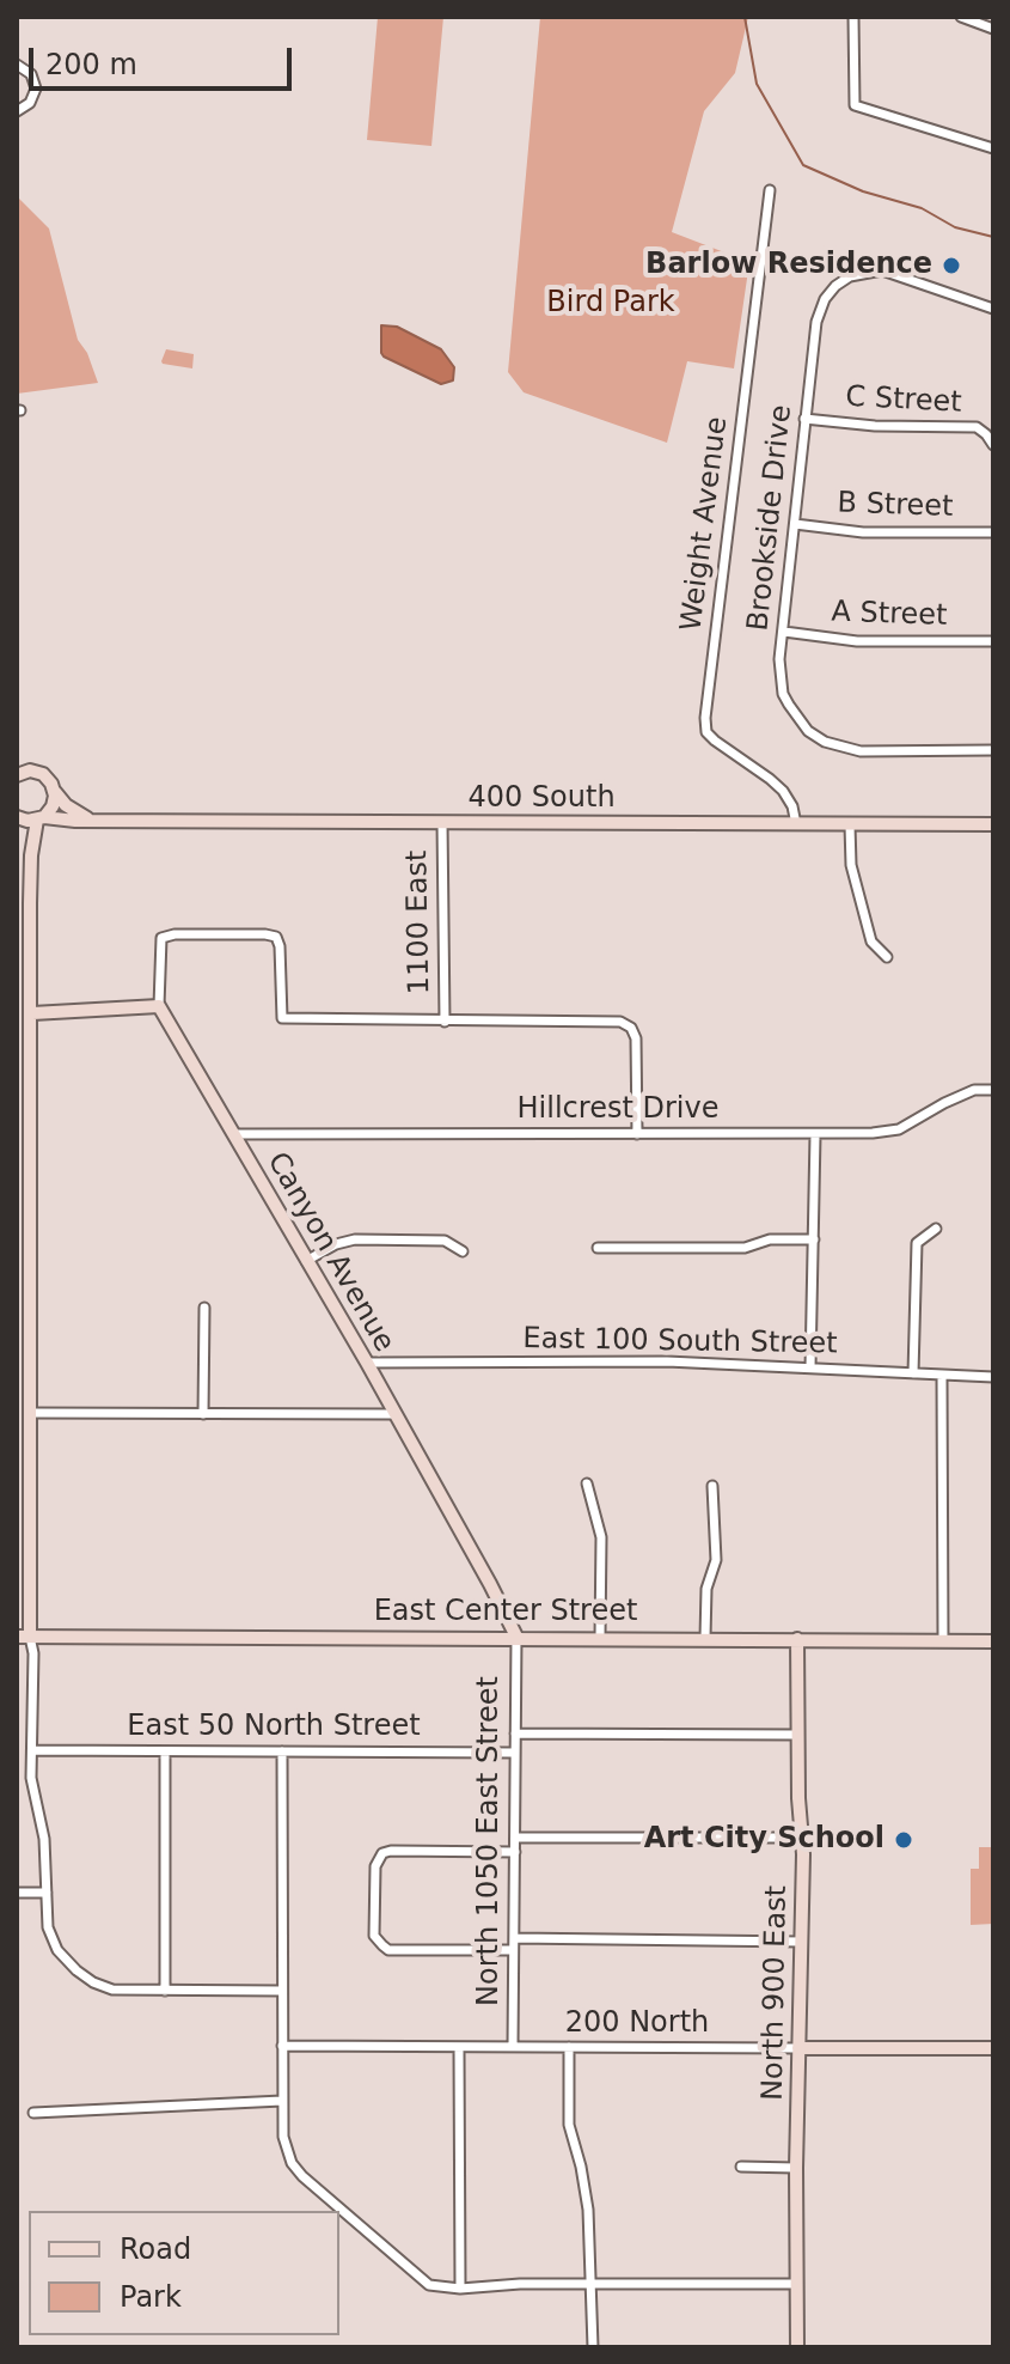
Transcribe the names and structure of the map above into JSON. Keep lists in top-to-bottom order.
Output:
{
  "streets": {
    "street": [
      "C Street",
      "B Street",
      "Brookside Drive",
      "Weight Avenue",
      "A Street",
      "400 South",
      "1100 East",
      "Hillcrest Drive",
      "Canyon Avenue",
      "East 100 South Street",
      "East Center Street",
      "East 50 North Street",
      "North 1050 East Street",
      "North 900 East",
      "200 North"
    ]
  },
  "crossings": [
    ["C Street", "Brookside Drive"],
    ["B Street", "Brookside Drive"],
    ["Brookside Drive", "A Street"],
    ["Weight Avenue", "400 South"],
    ["400 South", "1100 East"],
    ["Hillcrest Drive", "Canyon Avenue"],
    ["Canyon Avenue", "East 100 South Street"],
    ["Canyon Avenue", "East Center Street"],
    ["Canyon Avenue", "North 1050 East Street"],
    ["East Center Street", "North 1050 East Street"],
    ["East Center Street", "North 900 East"],
    ["East 50 North Street", "North 1050 East Street"],
    ["North 1050 East Street", "200 North"],
    ["North 900 East", "200 North"]
  ],
  "parks": ["Bird Park"],
  "places": ["Barlow Residence", "Art City School"],
  "legend": ["Road", "Park"],
  "scale_bar": "200 m"
}
